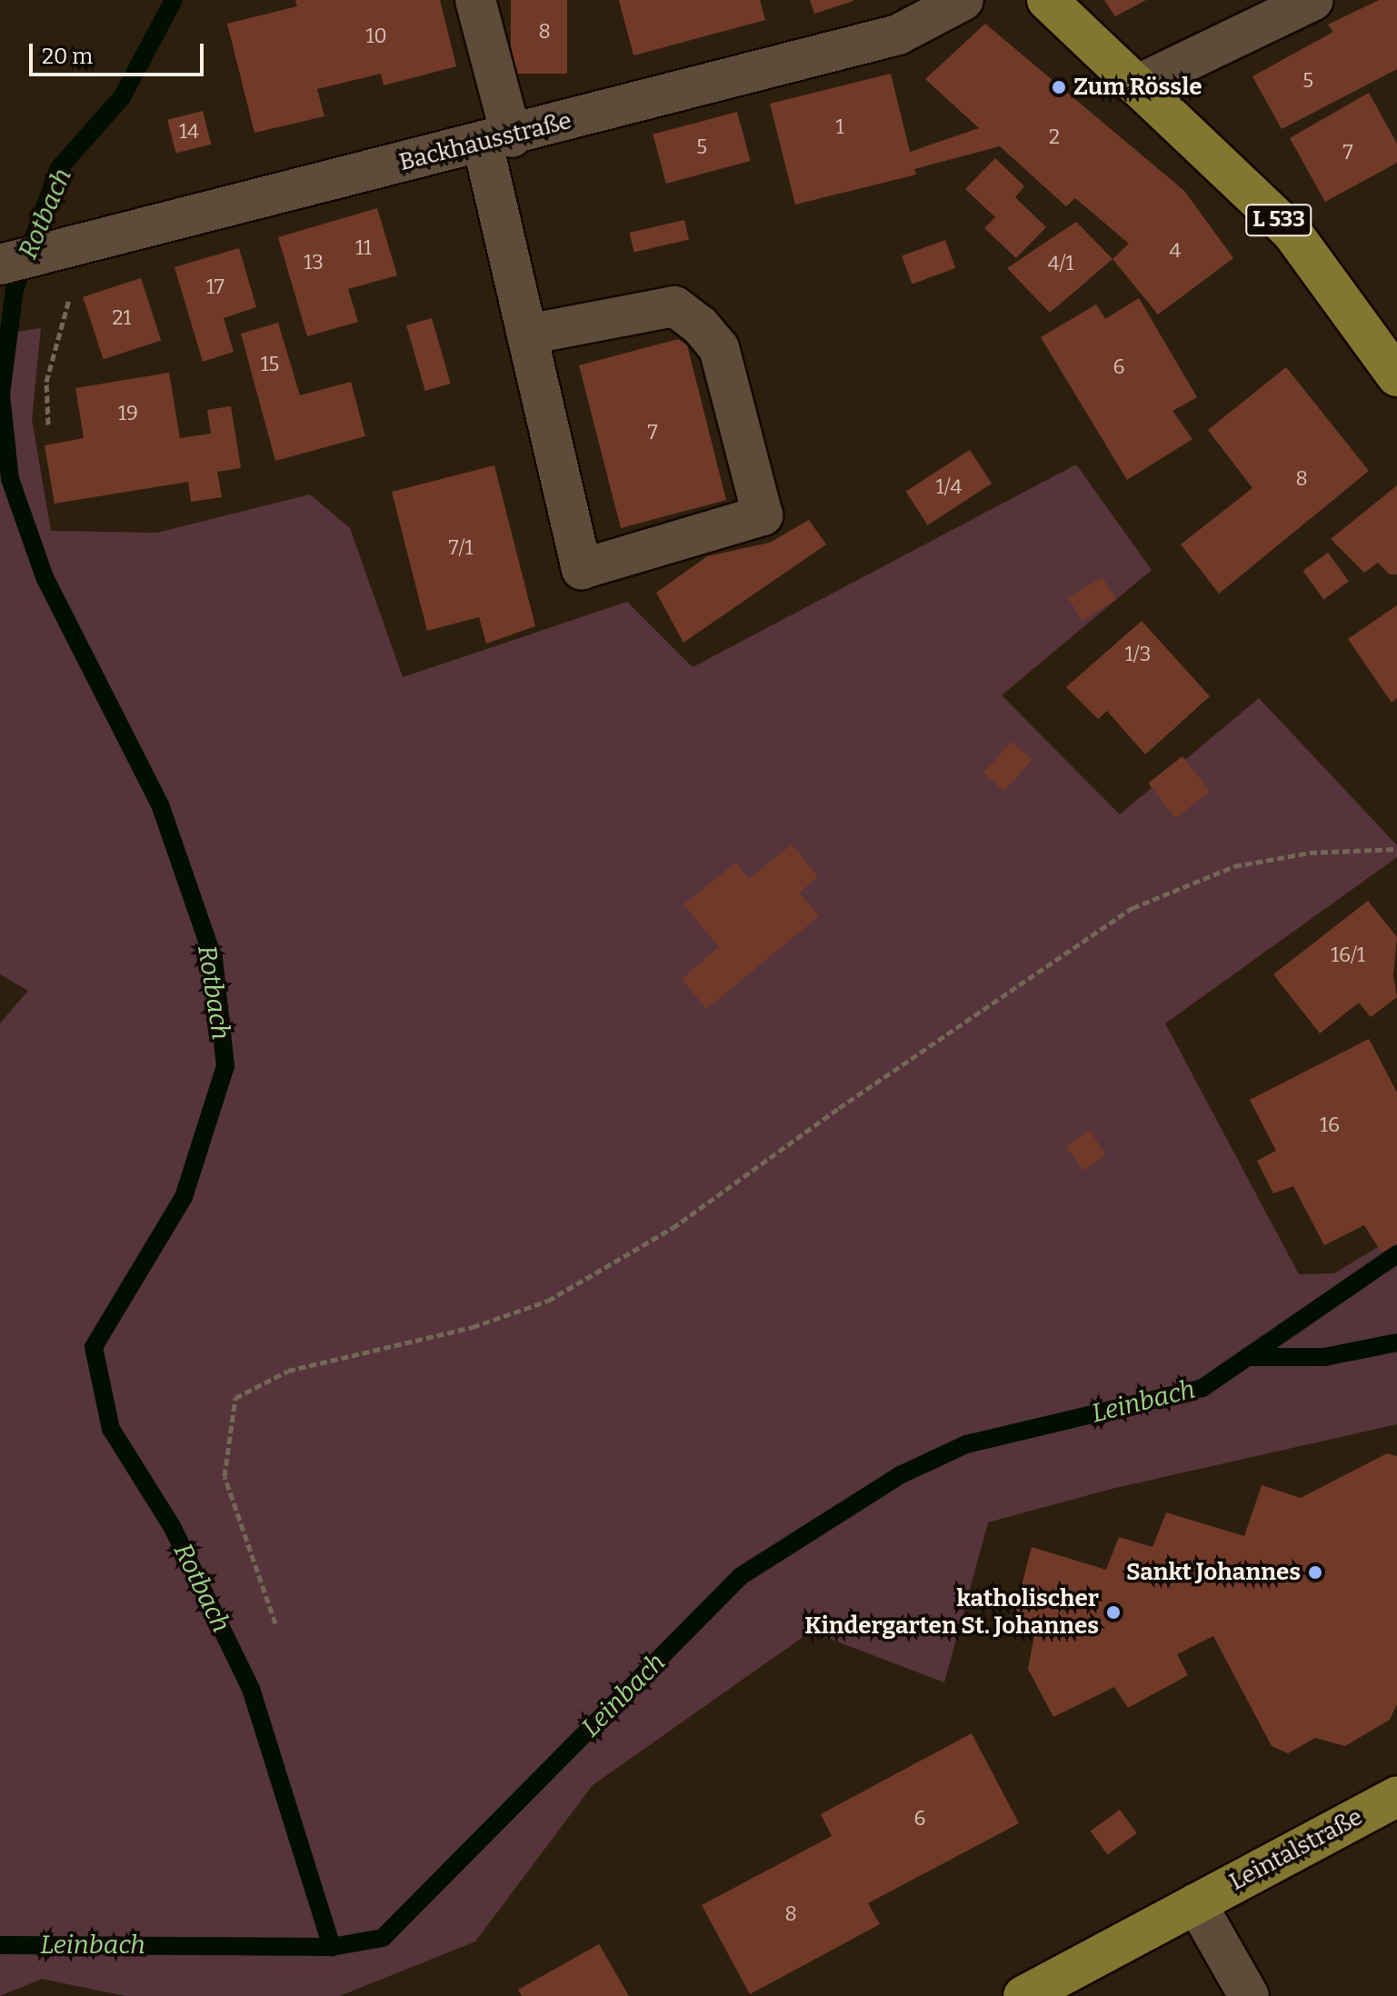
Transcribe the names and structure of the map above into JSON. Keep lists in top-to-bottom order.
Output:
{
  "streets": {
    "main road": ["L 533", "Leintalstraße"],
    "street": ["Backhausstraße"]
  },
  "water": ["Rotbach", "Leinbach"],
  "places": ["Zum Rössle", "Sankt Johannes", "katholischer Kindergarten St. Johannes"],
  "house_numbers": [
    "8",
    "10",
    "5",
    "1",
    "14",
    "2",
    "5",
    "7",
    "11",
    "4",
    "13",
    "4/1",
    "17",
    "21",
    "15",
    "6",
    "19",
    "7",
    "8",
    "1/4",
    "7/1",
    "1/3",
    "16/1",
    "16",
    "6",
    "8"
  ],
  "scale_bar": "20 m"
}
